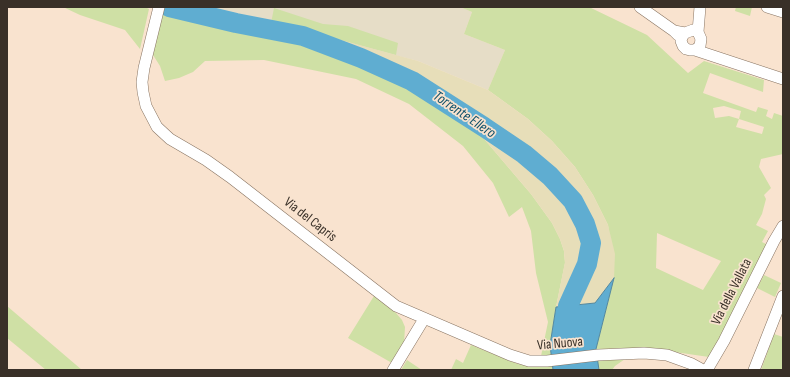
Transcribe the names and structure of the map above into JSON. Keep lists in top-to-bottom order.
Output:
{
  "streets": {
    "street": ["Via del Capris", "Via della Vallata", "Via Nuova"]
  },
  "crossings": [
    ["Via del Capris", "Via Nuova"]
  ],
  "water": ["Torrente Ellero"]
}
